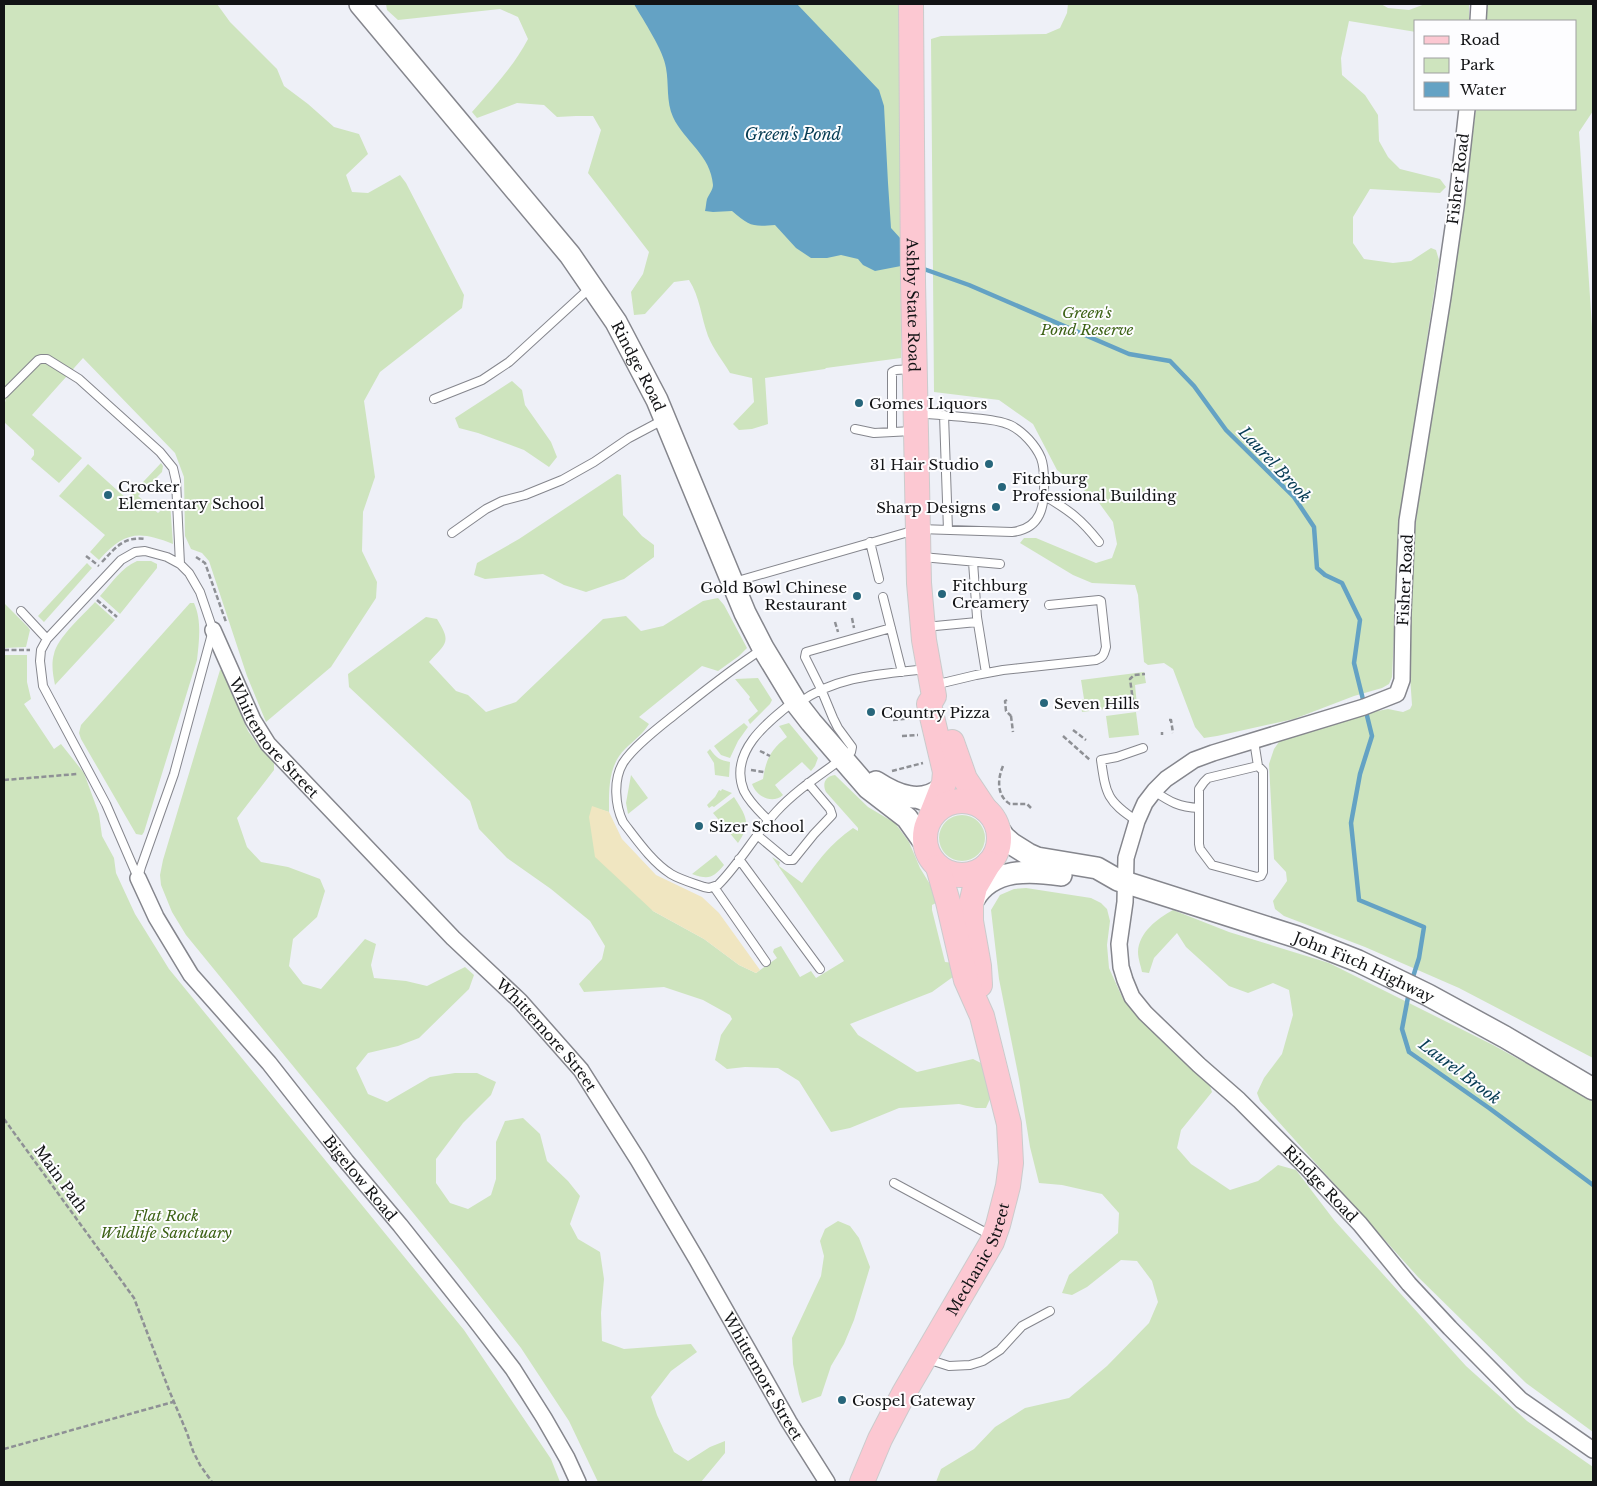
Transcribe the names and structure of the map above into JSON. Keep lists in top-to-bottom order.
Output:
{
  "streets": {
    "main road": ["Ashby State Road", "Mechanic Street"],
    "street": [
      "Fisher Road",
      "Rindge Road",
      "Whittemore Street",
      "John Fitch Highway",
      "Bigelow Road"
    ],
    "path": ["Main Path"]
  },
  "crossings": [
    ["Fisher Road", "Rindge Road"],
    ["Fisher Road", "John Fitch Highway"],
    ["Ashby State Road", "Rindge Road"],
    ["Ashby State Road", "John Fitch Highway"],
    ["Ashby State Road", "Mechanic Street"],
    ["Rindge Road", "John Fitch Highway"],
    ["Rindge Road", "Mechanic Street"],
    ["John Fitch Highway", "Mechanic Street"]
  ],
  "water": ["Green's Pond", "Laurel Brook"],
  "parks": ["Green's Pond Reserve", "Flat Rock Wildlife Sanctuary"],
  "places": [
    "Gomes Liquors",
    "31 Hair Studio",
    "Fitchburg Professional Building",
    "Crocker Elementary School",
    "Sharp Designs",
    "Fitchburg Creamery",
    "Gold Bowl Chinese Restaurant",
    "Seven Hills",
    "Country Pizza",
    "Sizer School",
    "Gospel Gateway"
  ],
  "legend": ["Road", "Park", "Water"]
}
